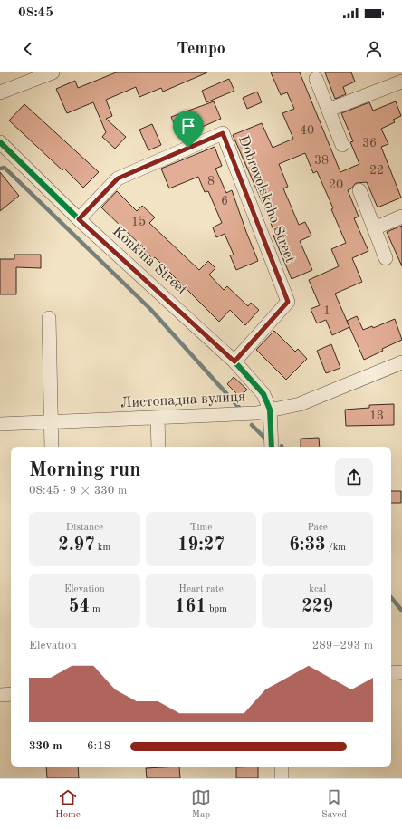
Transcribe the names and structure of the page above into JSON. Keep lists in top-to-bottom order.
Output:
{
  "streets": {
    "street": ["Dobrovolskoho Street", "Konkina Street", "Листопадна вулиця"]
  },
  "crossings": [
    ["Dobrovolskoho Street", "Konkina Street"],
    ["Konkina Street", "Листопадна вулиця"]
  ],
  "house_numbers": [
    "40",
    "36",
    "38",
    "22",
    "8",
    "20",
    "6",
    "15",
    "1",
    "13"
  ],
  "page": {
    "status": "08:45",
    "header": "Tempo",
    "heading": ["Morning run", "08:45 · 9 × 330 m"],
    "stats": [
      ["Distance", "2.97 km"],
      ["Time", "19:27"],
      ["Pace", "6:33 /km"],
      ["Elevation", "54 m"],
      ["Heart rate", "161 bpm"],
      ["kcal", "229"]
    ],
    "chart": ["Elevation", "289–293 m"],
    "list": [
      {
        "name": "330 m",
        "note": "6:18"
      }
    ],
    "tabs": ["Home", "Map", "Saved"]
  }
}
